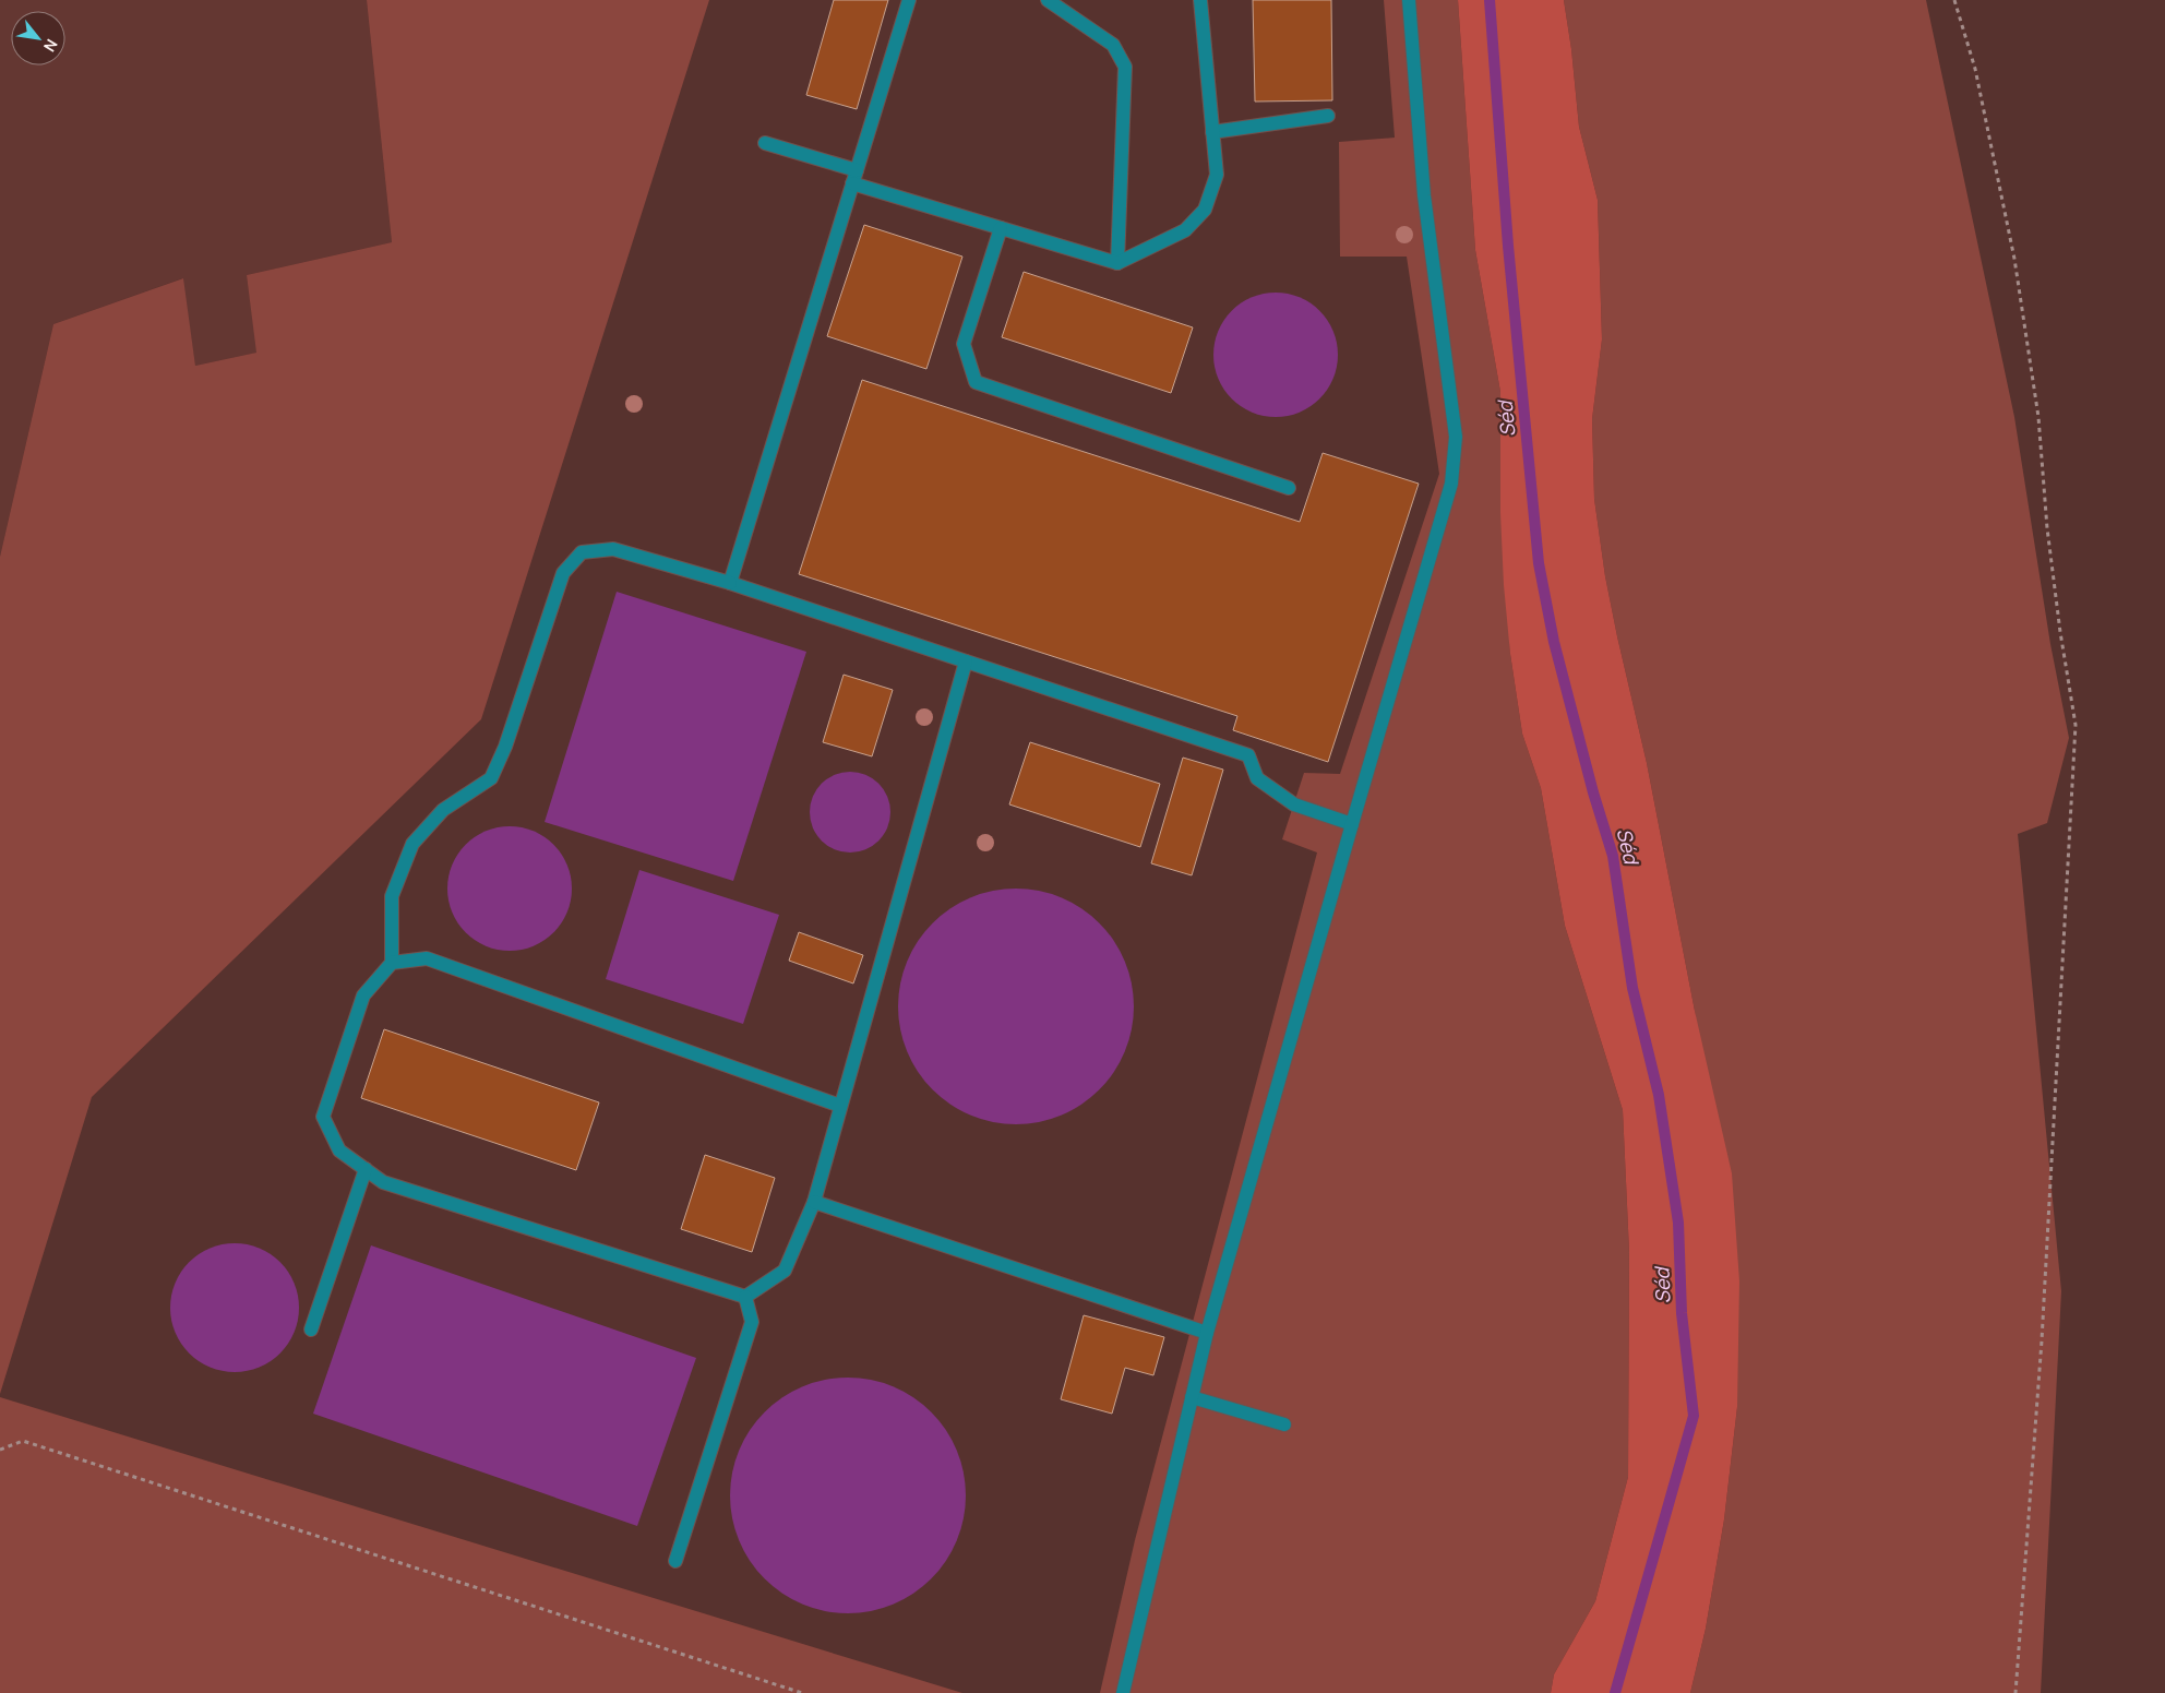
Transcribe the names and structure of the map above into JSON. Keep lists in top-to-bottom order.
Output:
{
  "water": ["Séd"],
  "north": "bottom right"
}
